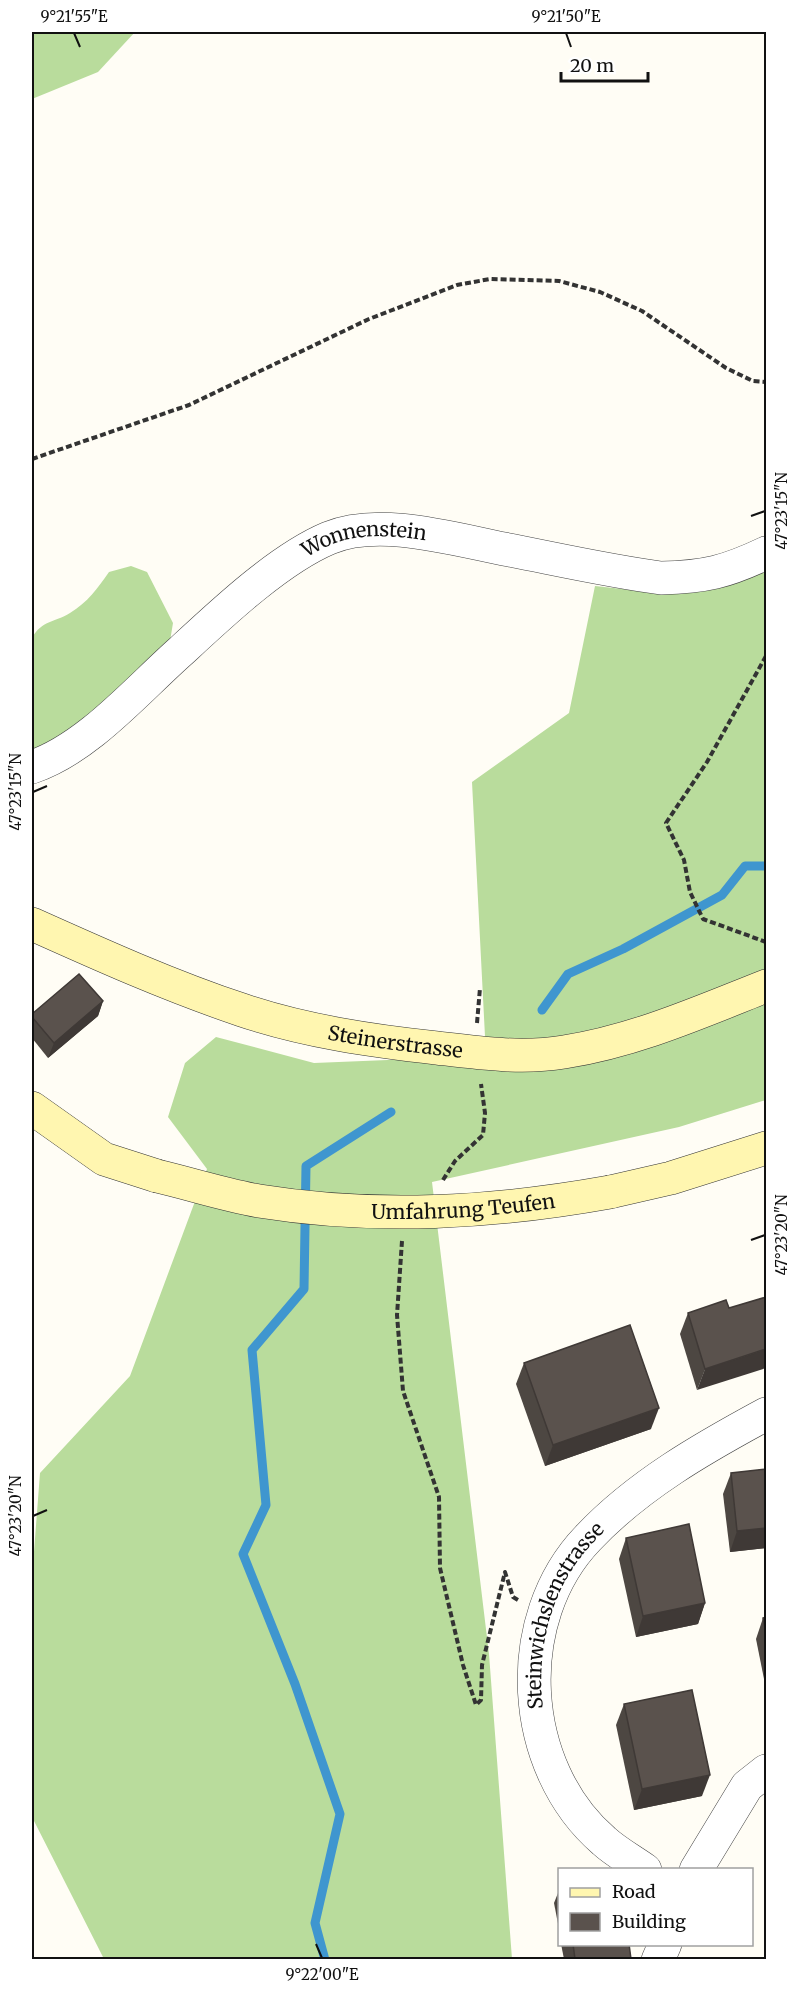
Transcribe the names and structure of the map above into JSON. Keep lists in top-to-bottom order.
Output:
{
  "streets": {
    "main road": ["Steinerstrasse", "Umfahrung Teufen"],
    "street": ["Wonnenstein", "Steinwichslenstrasse"]
  },
  "legend": ["Road", "Building"],
  "scale_bar": "20 m",
  "coordinates": [
    "9°21'55\"E",
    "9°21'50\"E",
    "47°23'15\"N",
    "47°23'20\"N",
    "9°22'00\"E"
  ]
}
